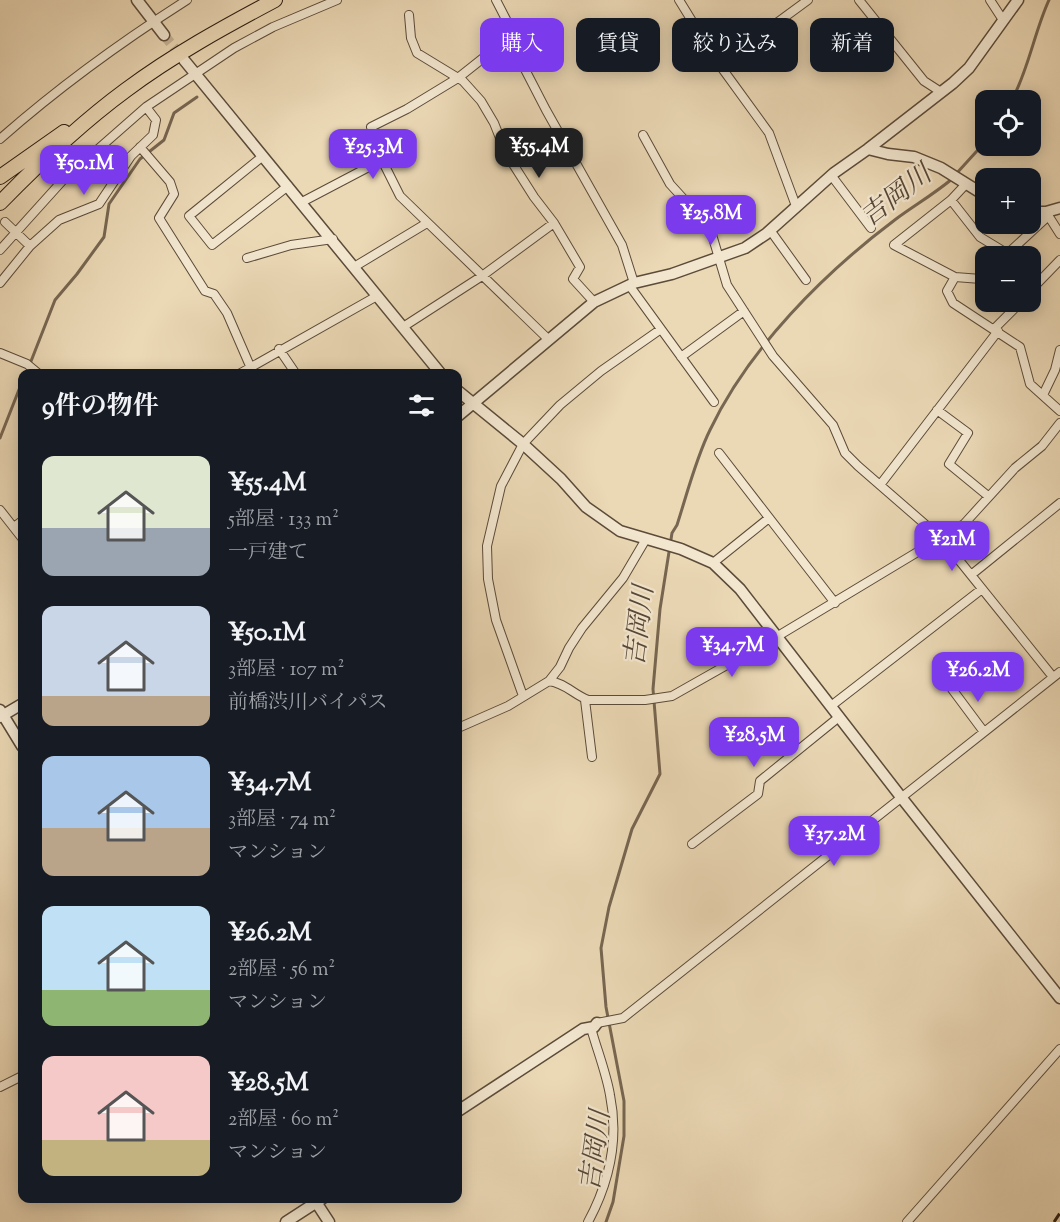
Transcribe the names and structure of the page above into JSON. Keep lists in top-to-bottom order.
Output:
{
  "water": ["吉岡川"],
  "page": {
    "chip": [
      "購入",
      "賃貸",
      "絞り込み",
      "新着"
    ],
    "map_buttons": ["+", "−"],
    "price": [
      "¥55.4M",
      "¥25.3M",
      "¥50.1M",
      "¥25.8M",
      "¥21M",
      "¥34.7M",
      "¥26.2M",
      "¥28.5M",
      "¥37.2M"
    ],
    "heading": "9件の物件",
    "list": [
      {
        "name": "¥55.4M",
        "note": "5部屋 · 133 m² · 一戸建て"
      },
      {
        "name": "¥50.1M",
        "note": "3部屋 · 107 m² · 前橋渋川バイパス"
      },
      {
        "name": "¥34.7M",
        "note": "3部屋 · 74 m² · マンション"
      },
      {
        "name": "¥26.2M",
        "note": "2部屋 · 56 m² · マンション"
      },
      {
        "name": "¥28.5M",
        "note": "2部屋 · 60 m² · マンション"
      }
    ]
  }
}
